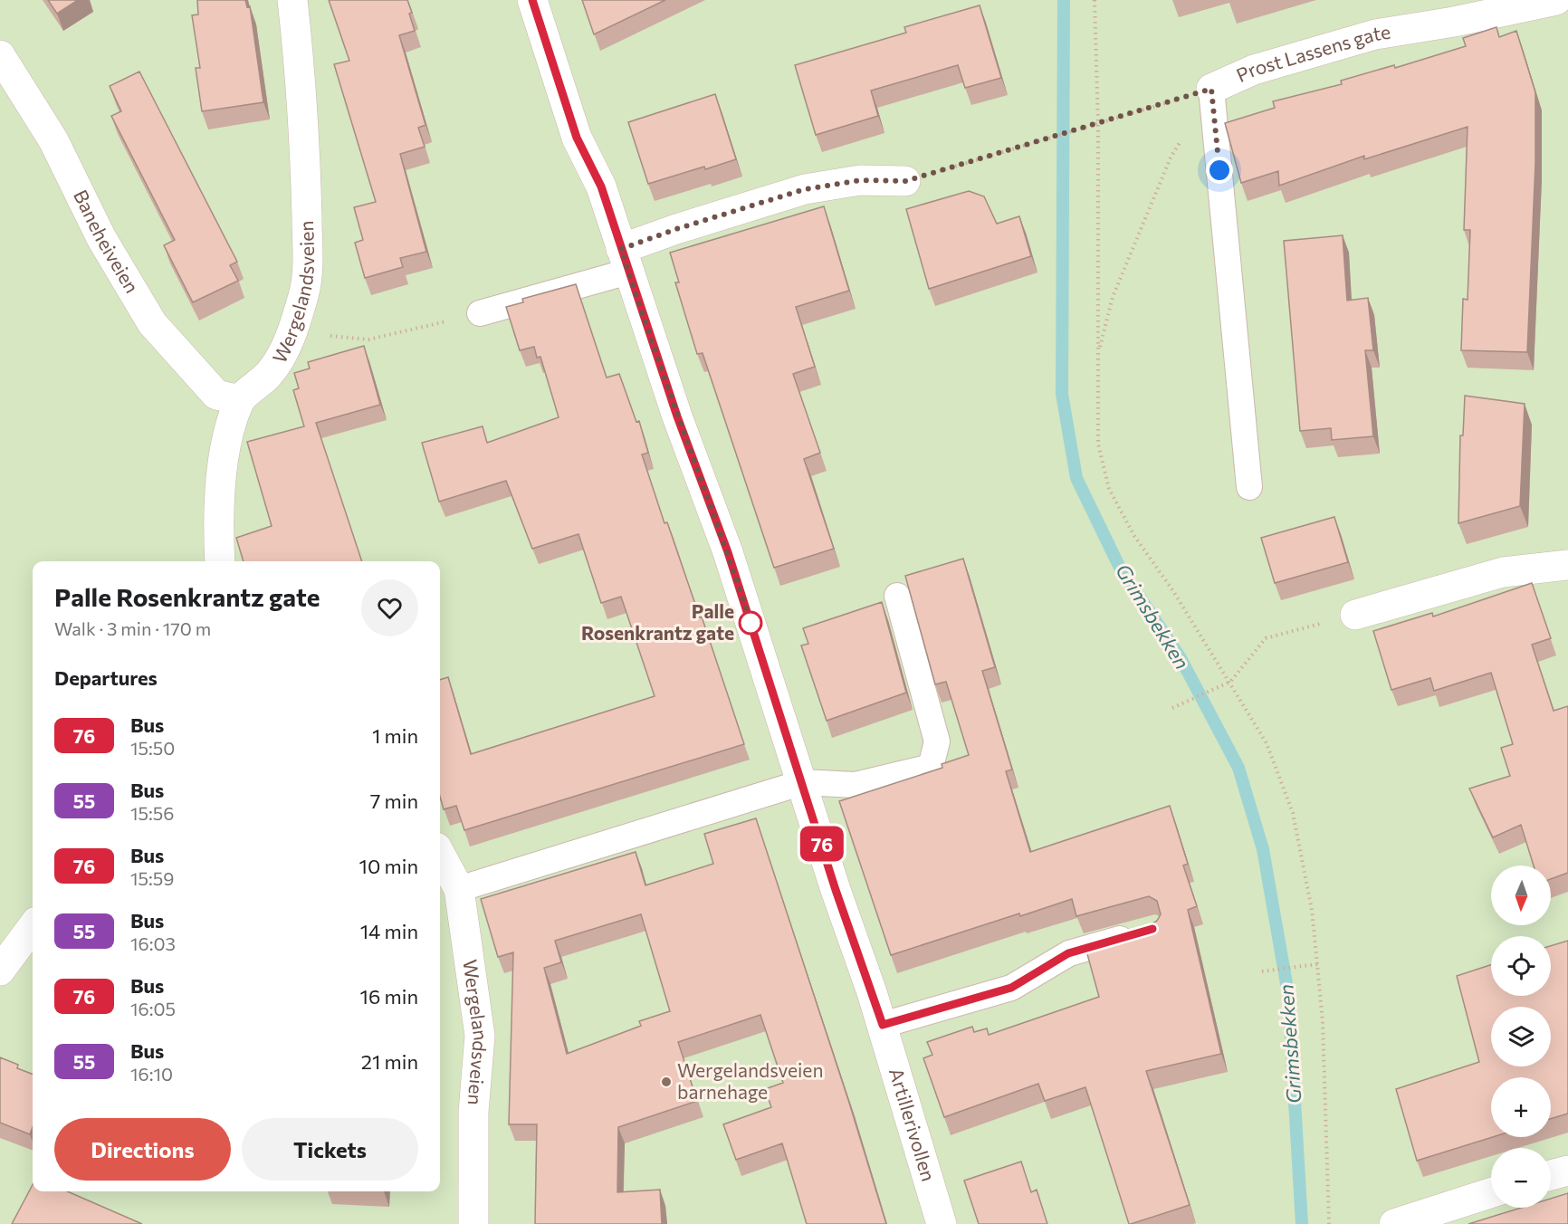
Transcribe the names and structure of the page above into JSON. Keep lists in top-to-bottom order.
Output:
{
  "streets": {
    "street": [
      "Prost Lassens gate",
      "Baneheiveien",
      "Wergelandsveien",
      "Artillerivollen"
    ]
  },
  "crossings": [
    ["Baneheiveien", "Wergelandsveien"]
  ],
  "water": ["Grimsbekken"],
  "places": ["Palle Rosenkrantz gate", "Wergelandsveien barnehage"],
  "lines": ["bus line 76"],
  "north": "bottom",
  "page": {
    "on_map": "76",
    "heading": [
      ["Palle Rosenkrantz gate", "Walk · 3 min · 170 m"],
      "Departures"
    ],
    "list": [
      {
        "mark": "76",
        "name": "Bus",
        "note": "15:50",
        "value": "1 min"
      },
      {
        "mark": "55",
        "name": "Bus",
        "note": "15:56",
        "value": "7 min"
      },
      {
        "mark": "76",
        "name": "Bus",
        "note": "15:59",
        "value": "10 min"
      },
      {
        "mark": "55",
        "name": "Bus",
        "note": "16:03",
        "value": "14 min"
      },
      {
        "mark": "76",
        "name": "Bus",
        "note": "16:05",
        "value": "16 min"
      },
      {
        "mark": "55",
        "name": "Bus",
        "note": "16:10",
        "value": "21 min"
      }
    ],
    "map_buttons": ["+", "−"],
    "buttons": ["Directions", "Tickets"]
  }
}
